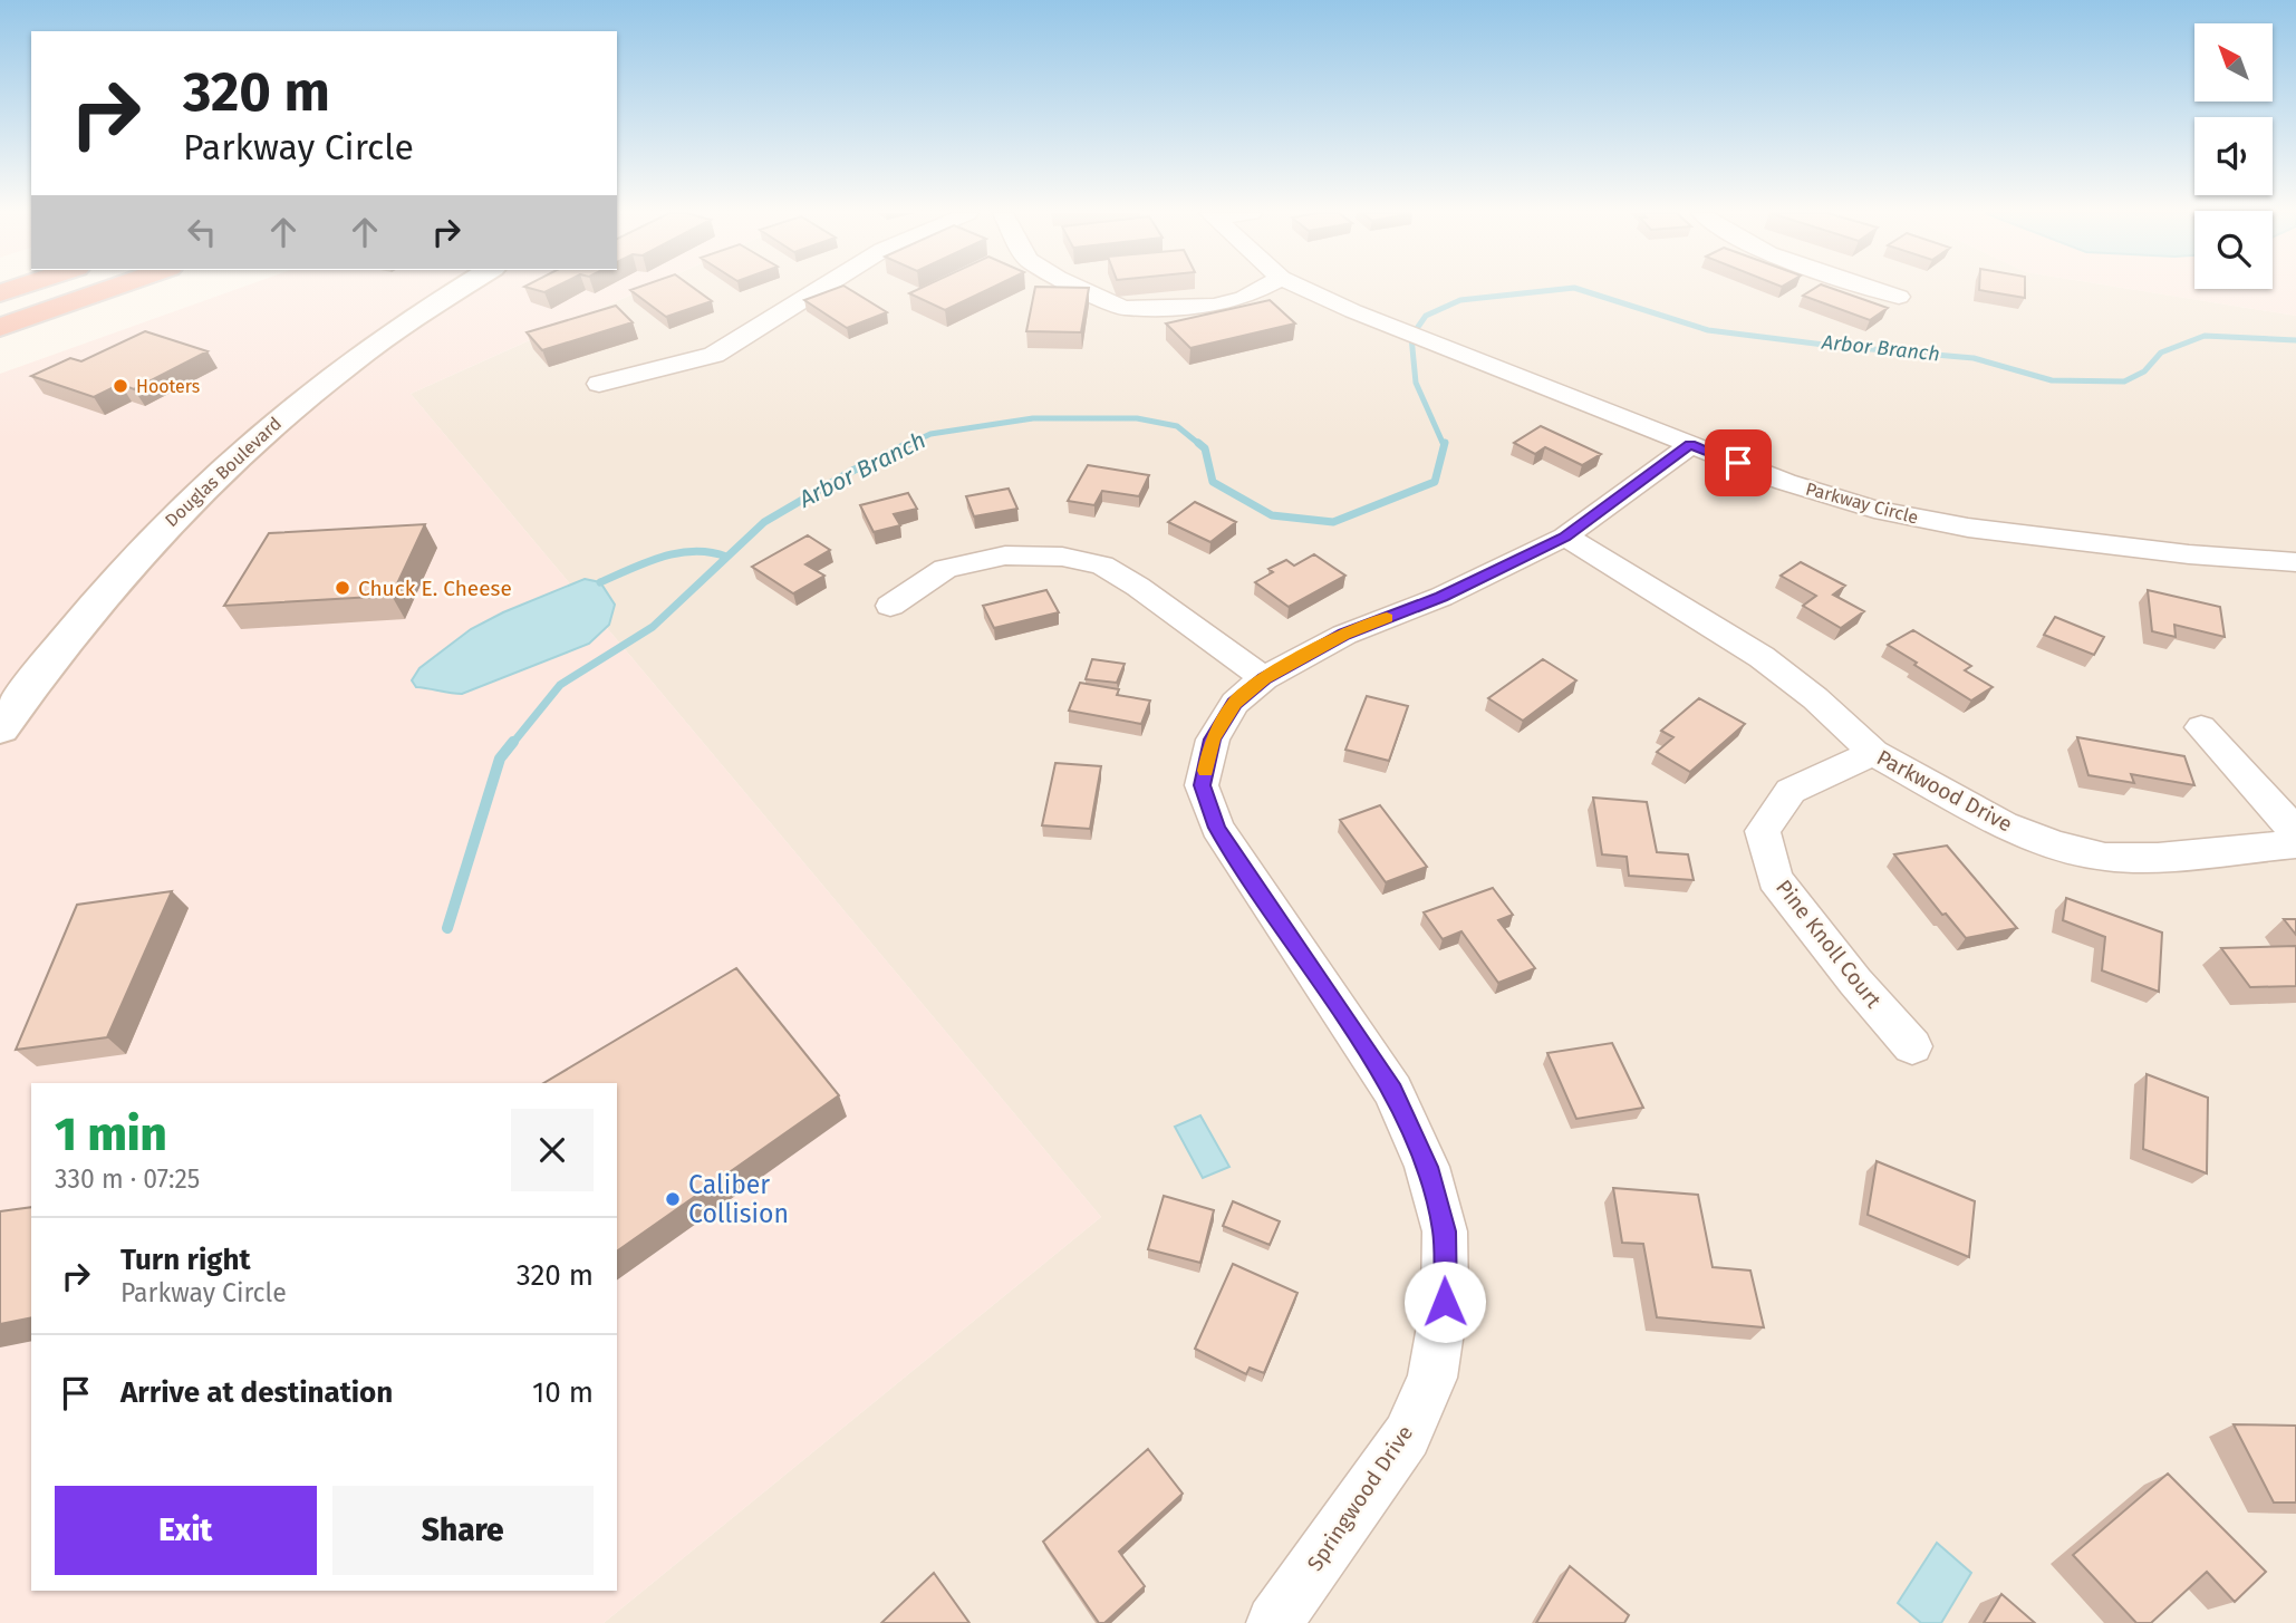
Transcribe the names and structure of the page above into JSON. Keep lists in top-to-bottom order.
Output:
{
  "streets": {
    "main road": ["Douglas Boulevard"],
    "street": [
      "Parkway Circle",
      "Parkwood Drive",
      "Pine Knoll Court",
      "Springwood Drive"
    ]
  },
  "crossings": [
    ["Parkway Circle", "Springwood Drive"],
    ["Parkwood Drive", "Pine Knoll Court"],
    ["Parkwood Drive", "Springwood Drive"]
  ],
  "water": ["Arbor Branch"],
  "places": ["Hooters", "Chuck E. Cheese", "Caliber Collision"],
  "north": "top left",
  "page": {
    "turn": ["320 m", "Parkway Circle"],
    "heading": ["1 min", "330 m · 07:25"],
    "list": [
      {
        "name": "Turn right",
        "note": "Parkway Circle",
        "value": "320 m"
      },
      {
        "name": "Arrive at destination",
        "value": "10 m"
      }
    ],
    "buttons": ["Exit", "Share"]
  }
}
